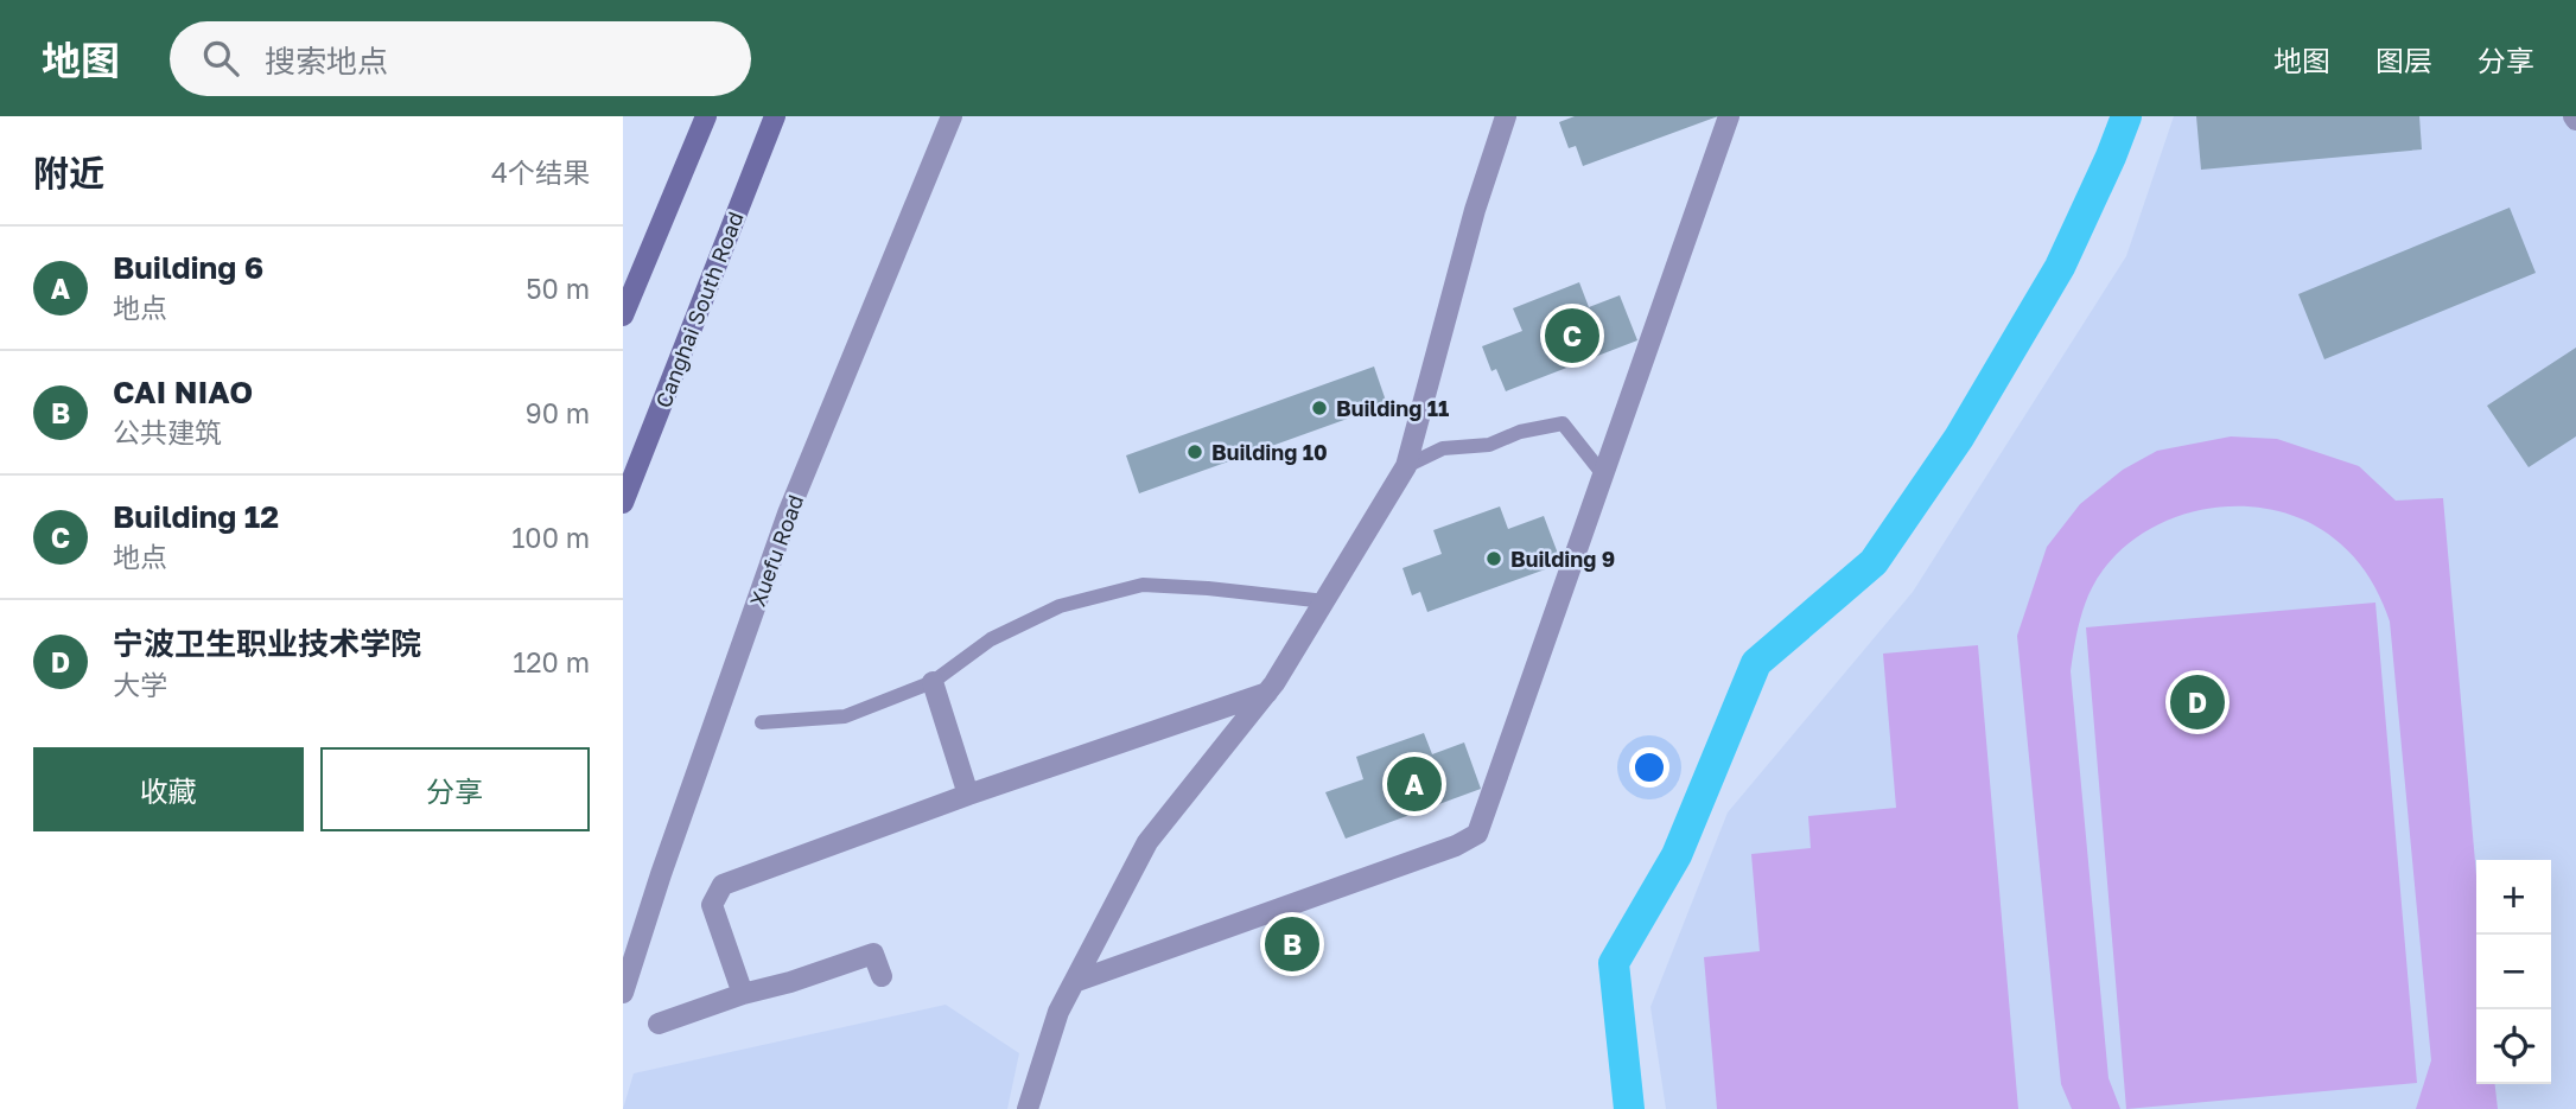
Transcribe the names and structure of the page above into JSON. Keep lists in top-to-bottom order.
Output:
{
  "streets": {
    "main road": ["Canghai South Road"],
    "street": ["Xuefu Road"]
  },
  "places": ["Building 11", "Building 10", "Building 9"],
  "page": {
    "header": "地图",
    "search": "搜索地点",
    "nav": ["地图", "图层", "分享"],
    "heading": ["附近", "4个结果"],
    "list": [
      {
        "mark": "A",
        "name": "Building 6",
        "note": "地点",
        "value": "50 m"
      },
      {
        "mark": "B",
        "name": "CAI NIAO",
        "note": "公共建筑",
        "value": "90 m"
      },
      {
        "mark": "C",
        "name": "Building 12",
        "note": "地点",
        "value": "100 m"
      },
      {
        "mark": "D",
        "name": "宁波卫生职业技术学院",
        "note": "大学",
        "value": "120 m"
      }
    ],
    "pins": [
      "C",
      "D",
      "A",
      "B"
    ],
    "buttons": ["收藏", "分享"],
    "map_buttons": ["+", "−"]
  }
}
